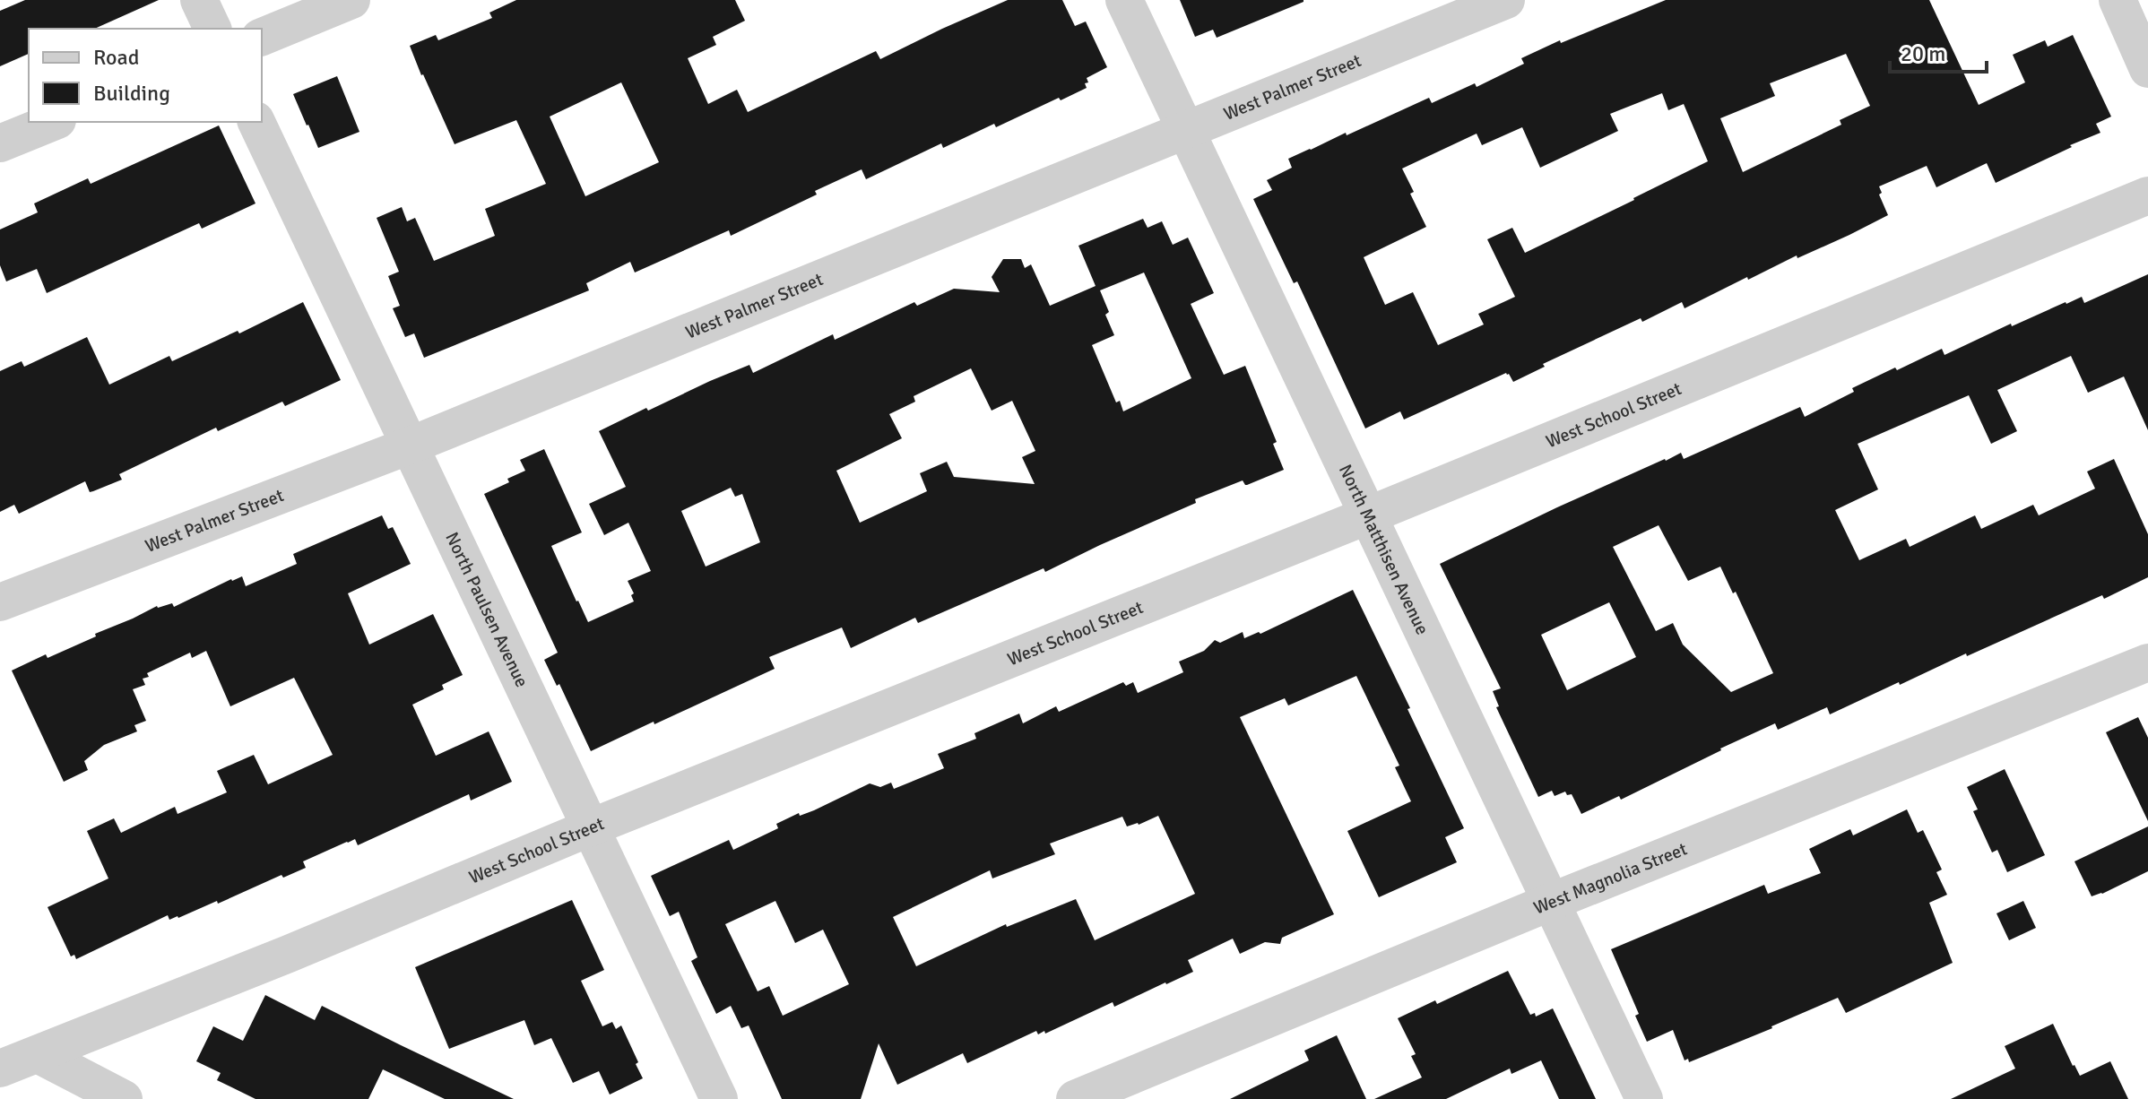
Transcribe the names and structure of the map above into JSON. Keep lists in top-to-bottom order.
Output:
{
  "streets": {
    "street": [
      "West Palmer Street",
      "West School Street",
      "North Matthisen Avenue",
      "North Paulsen Avenue",
      "West Magnolia Street"
    ]
  },
  "crossings": [
    ["West Palmer Street", "North Matthisen Avenue"],
    ["West Palmer Street", "North Paulsen Avenue"],
    ["West School Street", "North Matthisen Avenue"],
    ["West School Street", "North Paulsen Avenue"],
    ["North Matthisen Avenue", "West Magnolia Street"]
  ],
  "legend": ["Road", "Building"],
  "scale_bar": "20 m"
}
